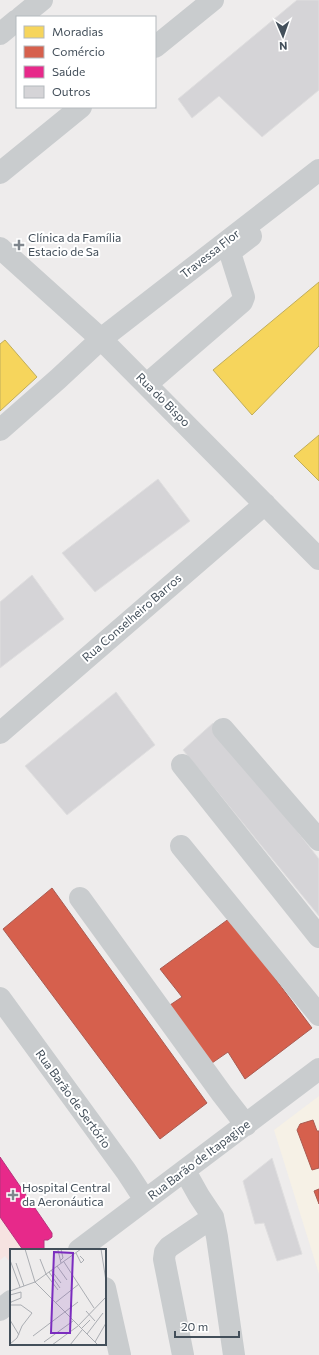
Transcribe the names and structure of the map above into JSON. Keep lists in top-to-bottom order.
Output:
{
  "streets": {
    "street": [
      "Travessa Flor",
      "Rua do Bispo",
      "Rua Conselheiro Barros",
      "Rua Barão de Sertório",
      "Rua Barão de Itapagipe"
    ]
  },
  "crossings": [
    ["Travessa Flor", "Rua do Bispo"],
    ["Rua do Bispo", "Rua Conselheiro Barros"],
    ["Rua Barão de Sertório", "Rua Barão de Itapagipe"]
  ],
  "places": {
    "health": ["Clínica da Família Estacio de Sa", "Hospital Central da Aeronáutica"]
  },
  "legend": [
    "Moradias",
    "Comércio",
    "Saúde",
    "Outros"
  ],
  "scale_bar": "20 m",
  "north": "bottom"
}
